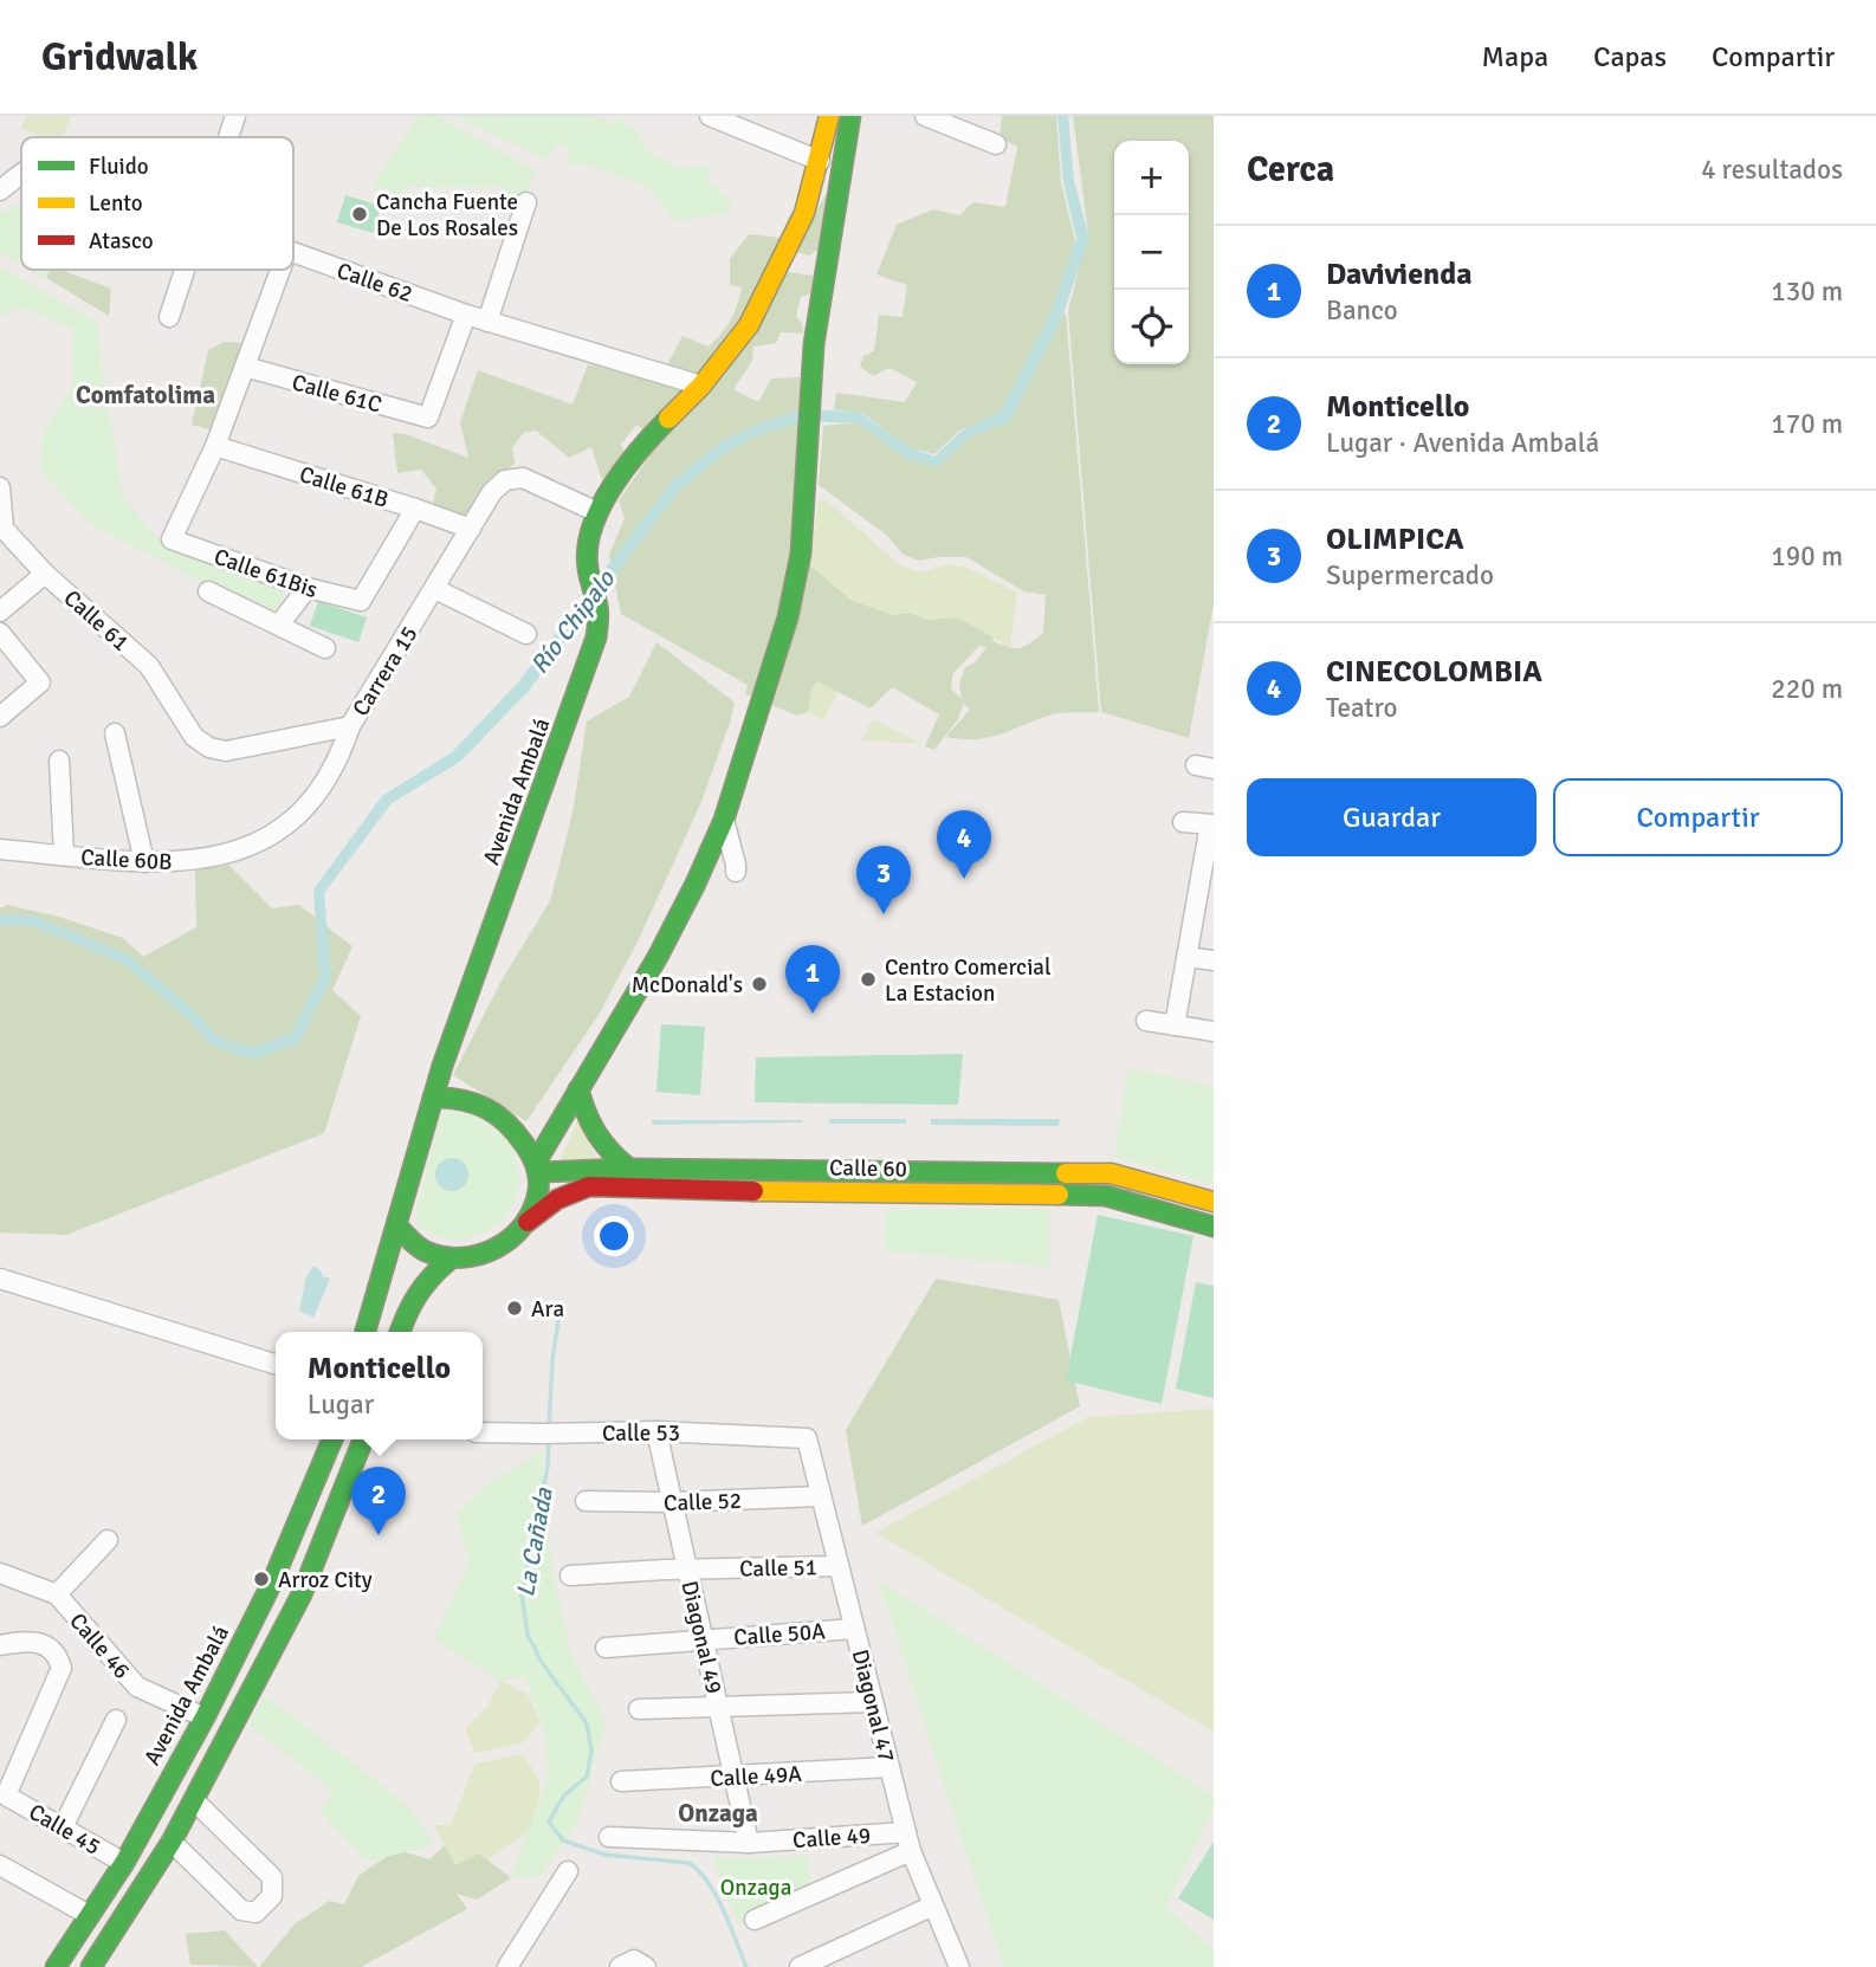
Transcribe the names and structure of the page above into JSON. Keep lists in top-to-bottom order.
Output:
{
  "streets": {
    "main road": ["Avenida Ambalá", "Calle 60"],
    "street": [
      "Calle 62",
      "Calle 61C",
      "Calle 61B",
      "Calle 61Bis",
      "Calle 61",
      "Carrera 15",
      "Calle 60B",
      "Calle 53",
      "Calle 52",
      "Calle 51",
      "Calle 50A",
      "Diagonal 49",
      "Calle 46",
      "Diagonal 47",
      "Calle 49A",
      "Calle 45",
      "Calle 49"
    ]
  },
  "crossings": [
    ["Calle 62", "Calle 61C"],
    ["Calle 62", "Avenida Ambalá"],
    ["Calle 61B", "Calle 61Bis"],
    ["Calle 61B", "Carrera 15"],
    ["Calle 61", "Carrera 15"],
    ["Carrera 15", "Avenida Ambalá"],
    ["Carrera 15", "Calle 60B"],
    ["Avenida Ambalá", "Calle 60"],
    ["Avenida Ambalá", "Calle 46"],
    ["Avenida Ambalá", "Calle 45"],
    ["Calle 53", "Diagonal 49"],
    ["Calle 53", "Diagonal 47"],
    ["Calle 52", "Diagonal 49"],
    ["Calle 52", "Diagonal 47"],
    ["Calle 51", "Diagonal 49"],
    ["Calle 51", "Diagonal 47"],
    ["Calle 50A", "Diagonal 49"],
    ["Calle 50A", "Diagonal 47"],
    ["Diagonal 49", "Calle 49A"],
    ["Diagonal 49", "Calle 49"],
    ["Diagonal 47", "Calle 49A"],
    ["Diagonal 47", "Calle 49"]
  ],
  "districts": ["Comfatolima", "Onzaga"],
  "water": ["Río Chipalo", "La Cañada"],
  "parks": ["Onzaga"],
  "places": [
    "Cancha Fuente De Los Rosales",
    "Centro Comercial La Estacion",
    "McDonald's",
    "Ara",
    "Arroz City"
  ],
  "legend": ["Fluido", "Lento", "Atasco"],
  "page": {
    "header": "Gridwalk",
    "nav": ["Mapa", "Capas", "Compartir"],
    "heading": ["Cerca", "4 resultados"],
    "map_buttons": ["+", "−"],
    "list": [
      {
        "mark": "1",
        "name": "Davivienda",
        "note": "Banco",
        "value": "130 m"
      },
      {
        "mark": "2",
        "name": "Monticello",
        "note": "Lugar · Avenida Ambalá",
        "value": "170 m"
      },
      {
        "mark": "3",
        "name": "OLIMPICA",
        "note": "Supermercado",
        "value": "190 m"
      },
      {
        "mark": "4",
        "name": "CINECOLOMBIA",
        "note": "Teatro",
        "value": "220 m"
      }
    ],
    "buttons": ["Guardar", "Compartir"],
    "pins": [
      "4",
      "3",
      "1",
      "2"
    ],
    "popup": ["Monticello", "Lugar"]
  }
}
